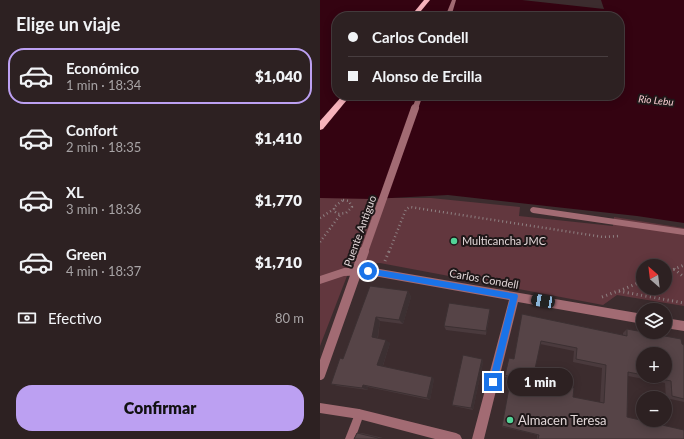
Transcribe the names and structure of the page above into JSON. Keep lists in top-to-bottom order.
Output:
{
  "streets": {
    "street": ["Puente Antiguo", "Carlos Condell"]
  },
  "water": ["Río Lebu"],
  "places": ["Multicancha JMC", "Almacen Teresa"],
  "north": "top left",
  "page": {
    "heading": "Elige un viaje",
    "banner": ["Carlos Condell", "Alonso de Ercilla"],
    "list": [
      {
        "name": "Económico",
        "note": "1 min · 18:34",
        "value": "$1,040"
      },
      {
        "name": "Confort",
        "note": "2 min · 18:35",
        "value": "$1,410"
      },
      {
        "name": "XL",
        "note": "3 min · 18:36",
        "value": "$1,770"
      },
      {
        "name": "Green",
        "note": "4 min · 18:37",
        "value": "$1,710"
      }
    ],
    "map_buttons": ["+", "−"],
    "pay": ["Efectivo", "80 m"],
    "bubble": "1 min",
    "buttons": "Confirmar"
  }
}
